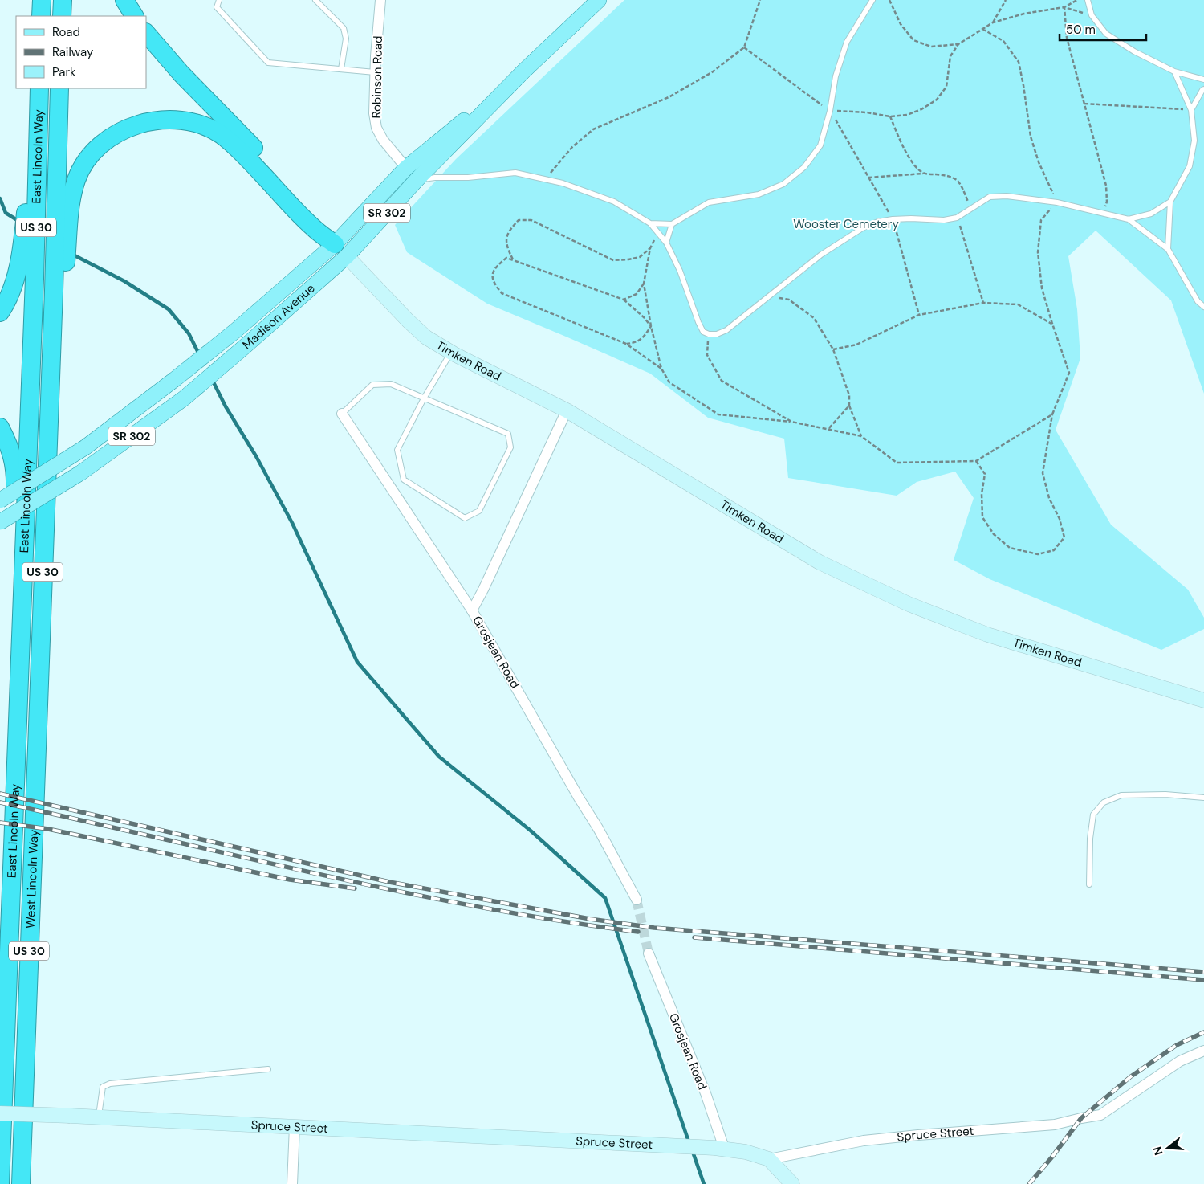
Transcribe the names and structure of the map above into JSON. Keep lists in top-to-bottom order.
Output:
{
  "streets": {
    "highway": ["East Lincoln Way", "US 30", "West Lincoln Way"],
    "main road": ["SR 302", "Madison Avenue"],
    "street": [
      "Robinson Road",
      "Timken Road",
      "Grosjean Road",
      "Spruce Street"
    ]
  },
  "crossings": [
    ["Robinson Road", "Madison Avenue"],
    ["East Lincoln Way", "US 30"],
    ["East Lincoln Way", "West Lincoln Way"],
    ["Madison Avenue", "Timken Road"],
    ["Grosjean Road", "Spruce Street"]
  ],
  "parks": ["Wooster Cemetery"],
  "legend": ["Road", "Railway", "Park"],
  "scale_bar": "50 m",
  "north": "left"
}
